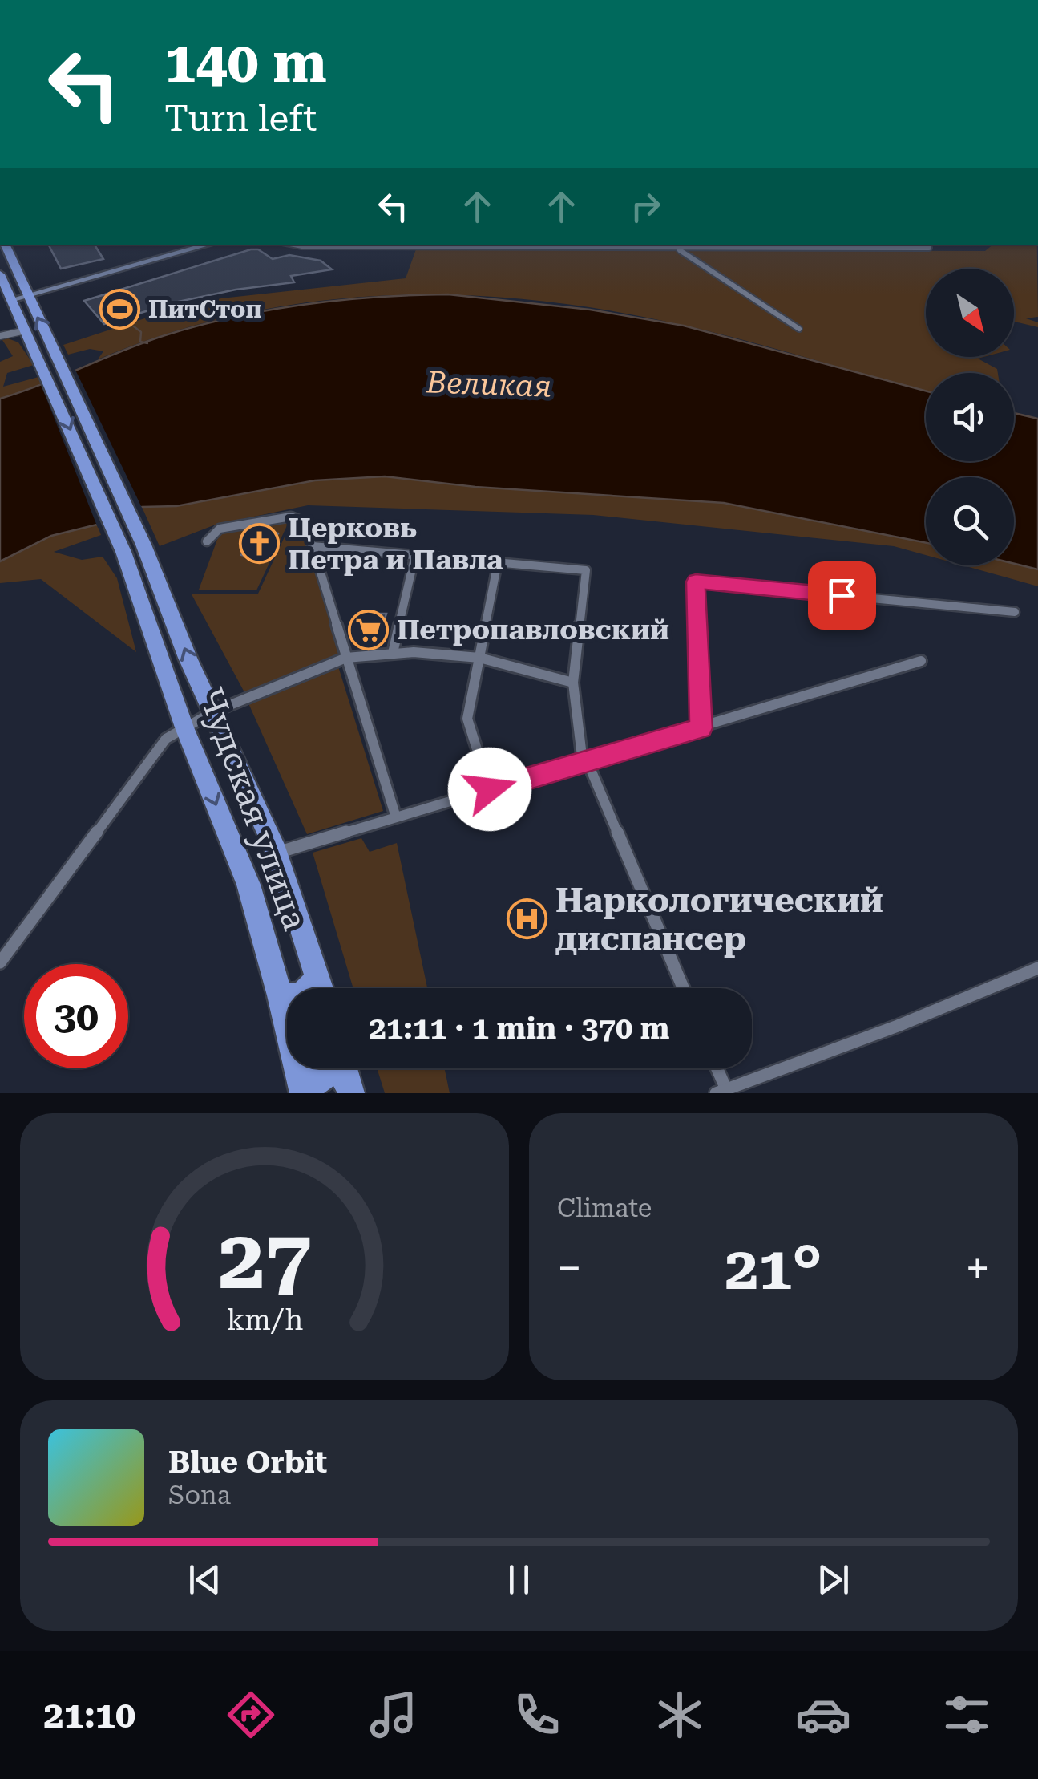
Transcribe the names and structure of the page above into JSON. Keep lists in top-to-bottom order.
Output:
{
  "streets": {
    "highway": ["Чудская улица"]
  },
  "water": ["Великая"],
  "places": {
    "sports": ["ПитСтоп"],
    "church": ["Церковь Петра и Павла"],
    "supermarket": ["Петропавловский"],
    "hospital": ["Наркологический диспансер"]
  },
  "north": "bottom right",
  "page": {
    "turn": ["140 m", "Turn left"],
    "limit": "30",
    "trip": "21:11 · 1 min · 370 m",
    "tile": "Climate",
    "heat": ["−", "21°", "+"],
    "song": ["Blue Orbit", "Sona"],
    "tabs": "21:10",
    "gauge": ["27", "km/h"]
  }
}
